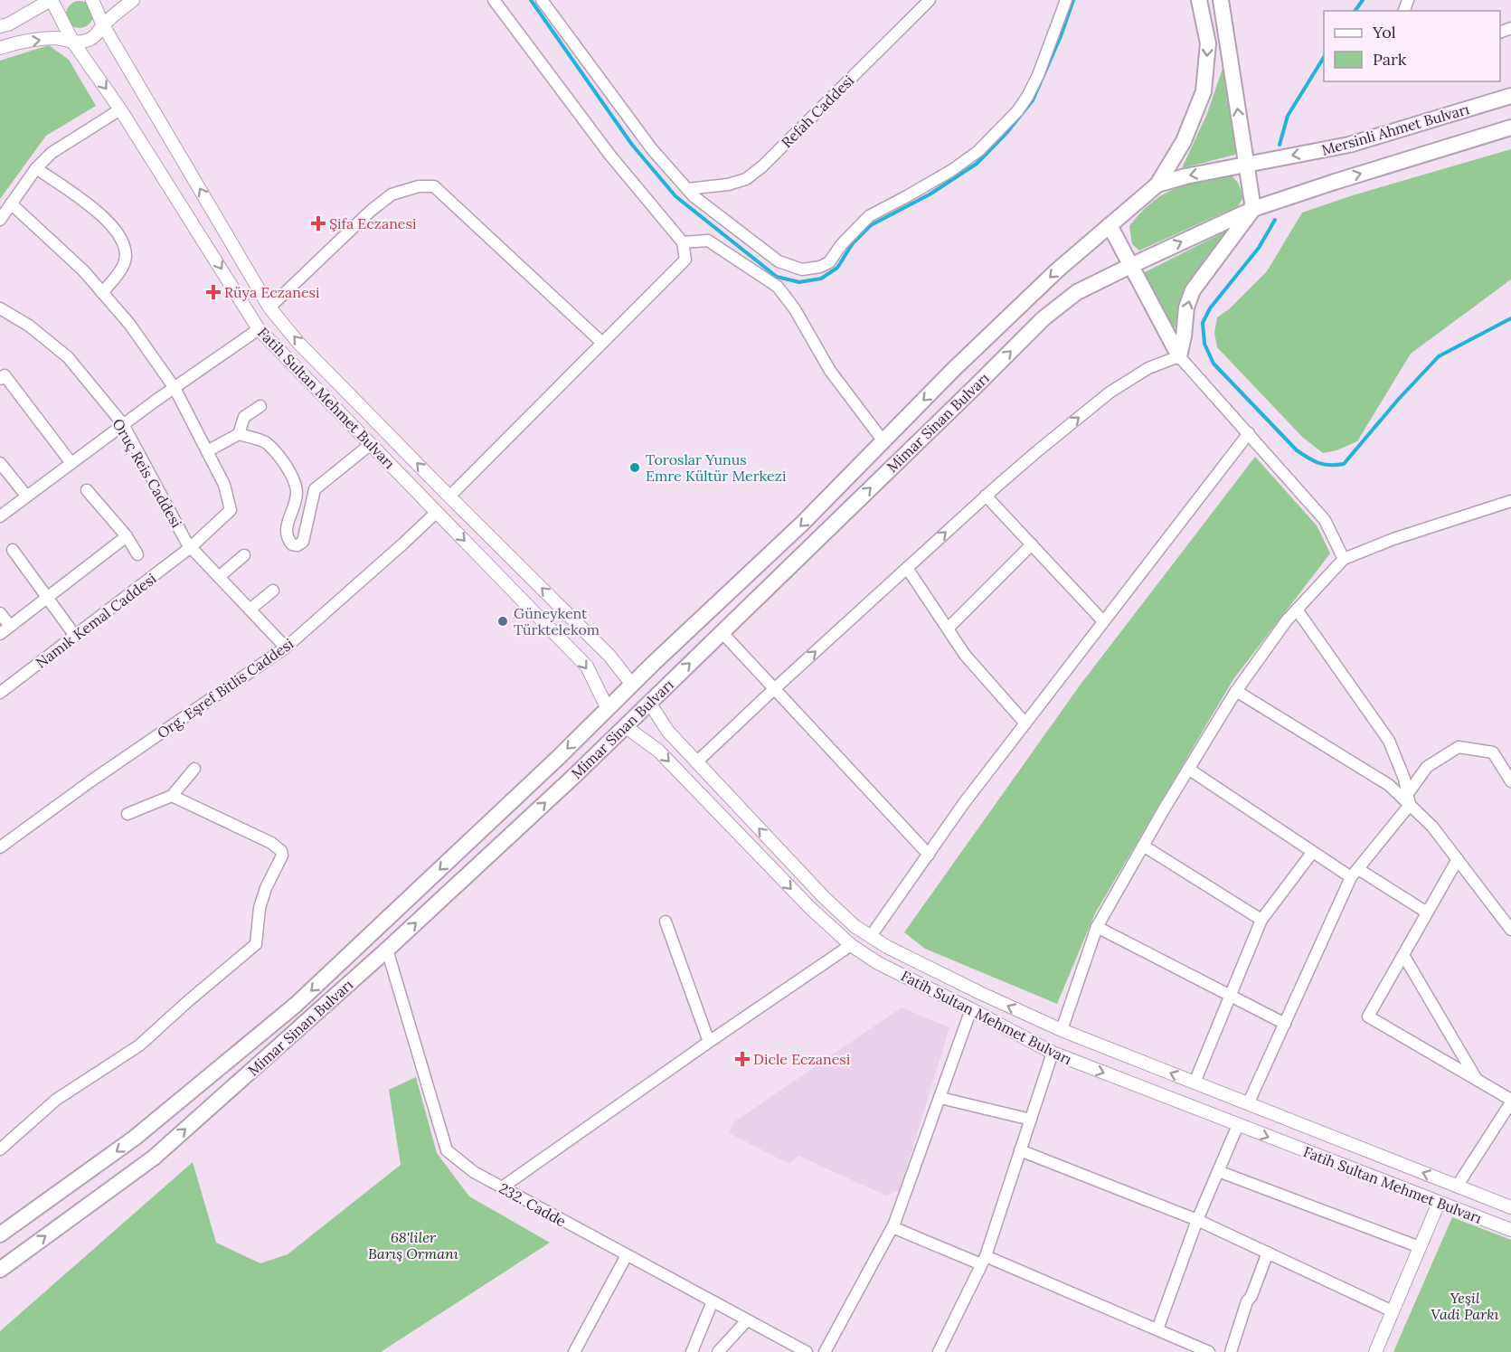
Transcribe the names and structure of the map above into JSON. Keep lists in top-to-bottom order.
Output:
{
  "streets": {
    "main road": ["Mersinli Ahmet Bulvarı", "Mimar Sinan Bulvarı"],
    "street": [
      "Refah Caddesi",
      "Fatih Sultan Mehmet Bulvarı",
      "Oruç Reis Caddesi",
      "Namık Kemal Caddesi",
      "Org. Eşref Bitlis Caddesi",
      "232. Cadde"
    ]
  },
  "crossings": [
    ["Mersinli Ahmet Bulvarı", "Mimar Sinan Bulvarı"],
    ["Fatih Sultan Mehmet Bulvarı", "Mimar Sinan Bulvarı"],
    ["Fatih Sultan Mehmet Bulvarı", "Org. Eşref Bitlis Caddesi"],
    ["Mimar Sinan Bulvarı", "232. Cadde"],
    ["Oruç Reis Caddesi", "Namık Kemal Caddesi"],
    ["Oruç Reis Caddesi", "Org. Eşref Bitlis Caddesi"]
  ],
  "parks": ["68'liler Barış Ormanı", "Yeşil Vadi Parkı"],
  "places": {
    "health": ["Şifa Eczanesi", "Rüya Eczanesi", "Dicle Eczanesi"],
    "other": ["Toroslar Yunus Emre Kültür Merkezi", "Güneykent Türktelekom"]
  },
  "legend": ["Yol", "Park"]
}
